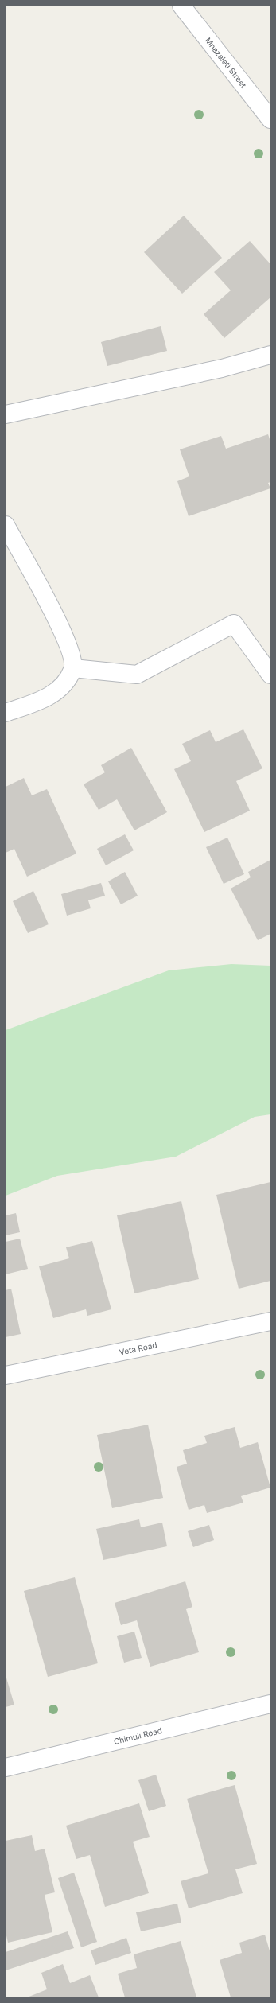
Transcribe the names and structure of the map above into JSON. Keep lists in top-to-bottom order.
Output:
{
  "streets": {
    "street": ["Mnazaleti Street", "Veta Road", "Chimuli Road"]
  }
}
